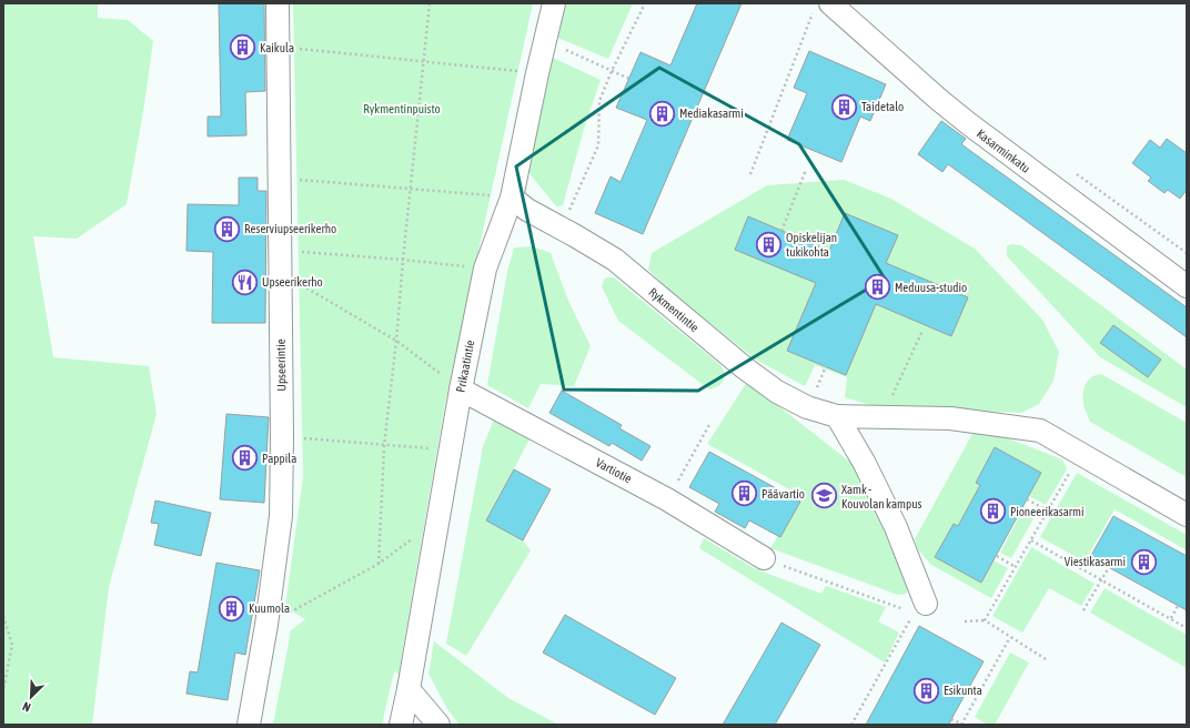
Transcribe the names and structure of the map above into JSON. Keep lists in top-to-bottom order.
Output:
{
  "streets": {
    "street": [
      "Kasarminkatu",
      "Rykmentintie",
      "Upseerintie",
      "Prikaatintie",
      "Vartiotie"
    ]
  },
  "crossings": [
    ["Rykmentintie", "Prikaatintie"],
    ["Prikaatintie", "Vartiotie"]
  ],
  "parks": ["Rykmentinpuisto"],
  "places": {
    "building": [
      "Kaikula",
      "Taidetalo",
      "Mediakasarmi",
      "Reserviupseerikerho",
      "Opiskelijan tukikohta",
      "Meduusa-studio",
      "Pappila",
      "Päävartio",
      "Pioneerikasarmi",
      "Viestikasarmi",
      "Kuumola",
      "Esikunta"
    ],
    "restaurant": ["Upseerikerho"],
    "school or university": ["Xamk - Kouvolan kampus"]
  },
  "north": "bottom left"
}
